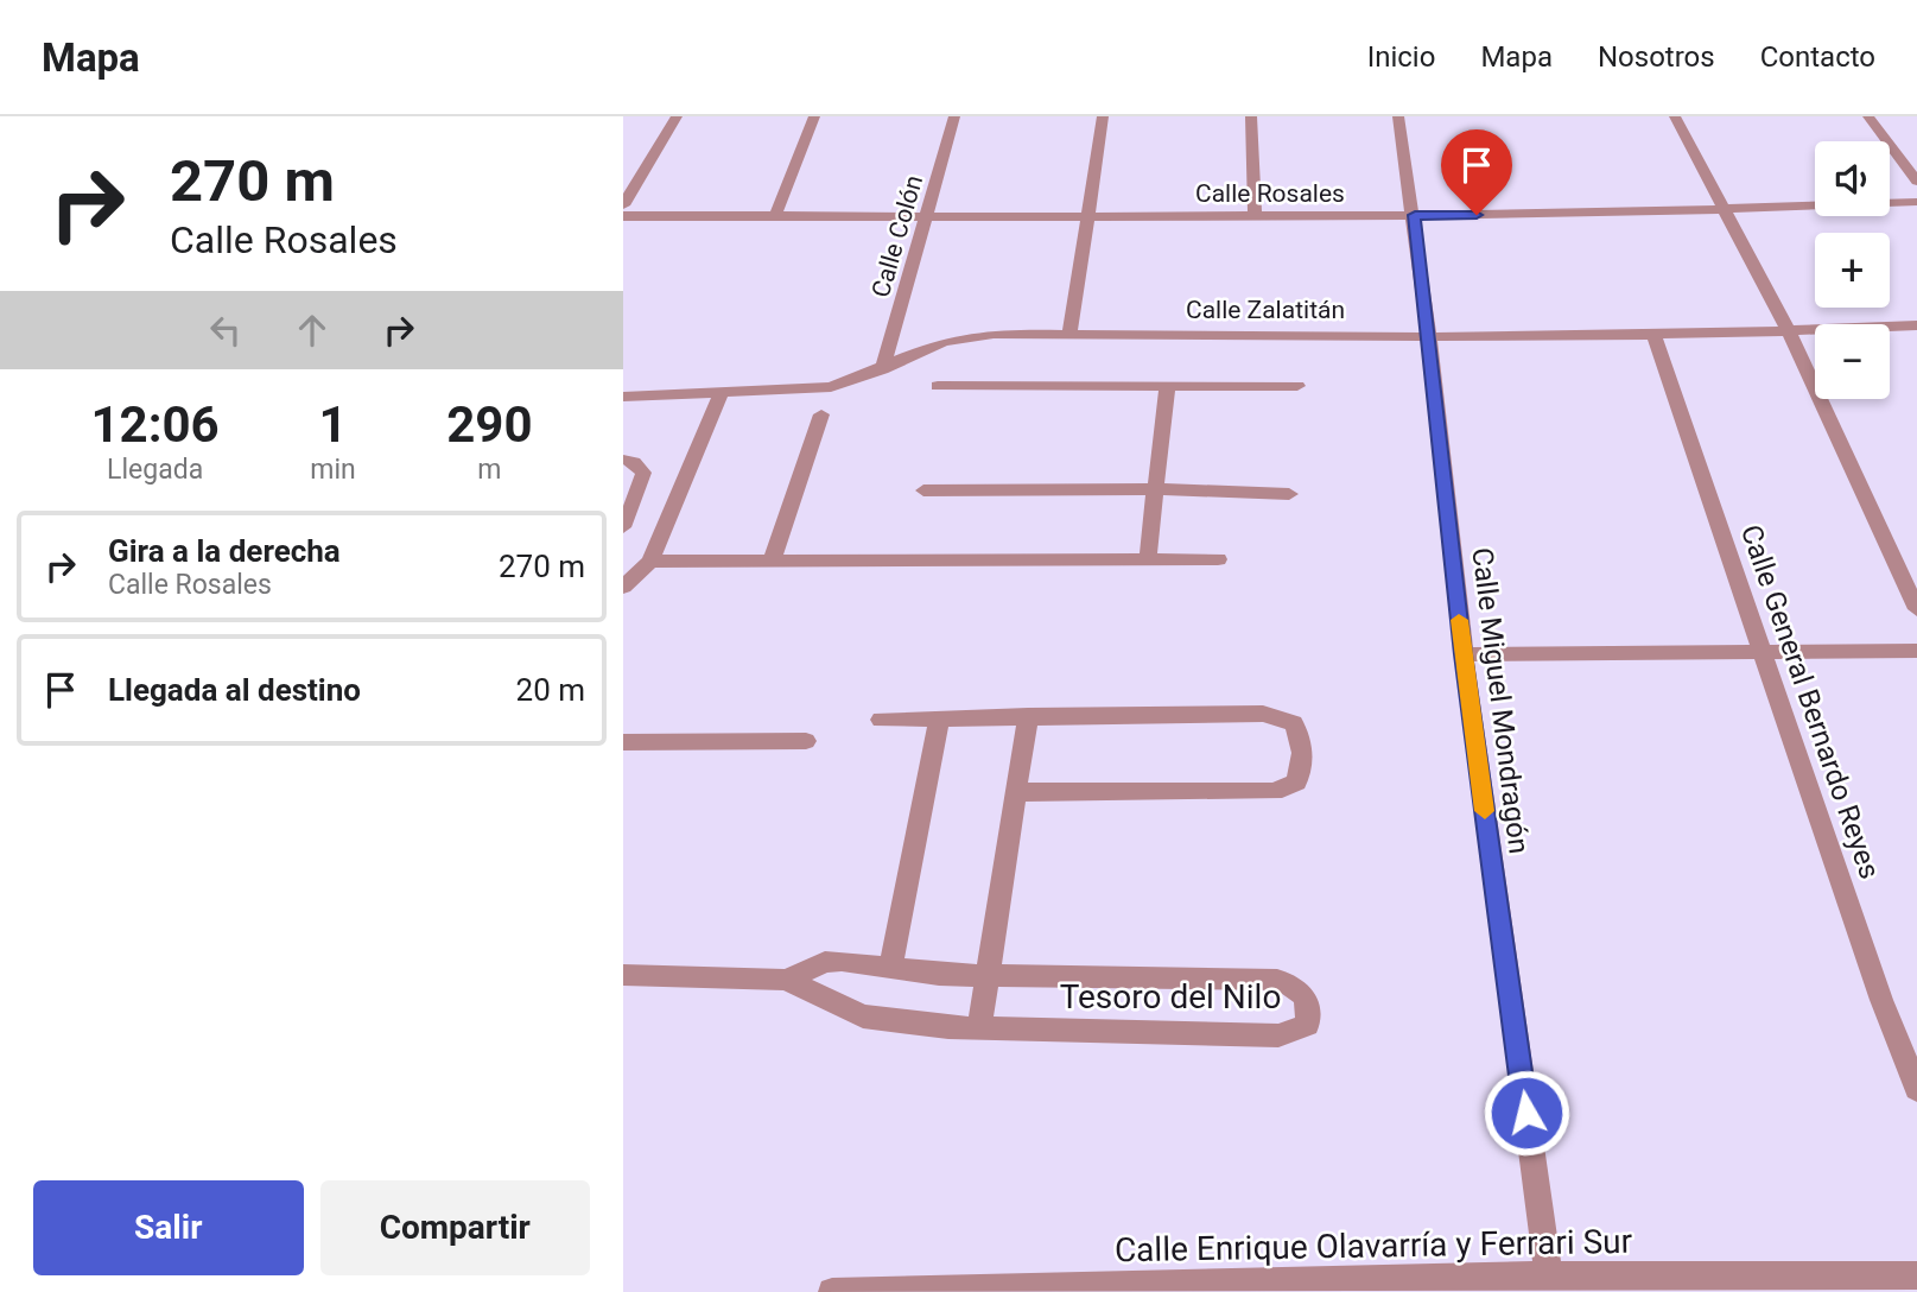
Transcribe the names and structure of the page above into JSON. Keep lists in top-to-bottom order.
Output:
{
  "streets": {
    "street": [
      "Calle Rosales",
      "Calle Colón",
      "Calle Zalatitán",
      "Calle Miguel Mondragón",
      "Calle General Bernardo Reyes",
      "Tesoro del Nilo",
      "Calle Enrique Olavarría y Ferrari Sur"
    ]
  },
  "crossings": [
    ["Calle Rosales", "Calle Colón"],
    ["Calle Rosales", "Calle Miguel Mondragón"],
    ["Calle Colón", "Calle Zalatitán"],
    ["Calle Zalatitán", "Calle Miguel Mondragón"],
    ["Calle Zalatitán", "Calle General Bernardo Reyes"],
    ["Calle Miguel Mondragón", "Calle Enrique Olavarría y Ferrari Sur"]
  ],
  "page": {
    "header": "Mapa",
    "nav": [
      "Inicio",
      "Mapa",
      "Nosotros",
      "Contacto"
    ],
    "turn": ["270 m", "Calle Rosales"],
    "map_buttons": ["+", "−"],
    "eta": [
      "12:06",
      "Llegada",
      "1",
      "min",
      "290",
      "m"
    ],
    "list": [
      {
        "name": "Gira a la derecha",
        "note": "Calle Rosales",
        "value": "270 m"
      },
      {
        "name": "Llegada al destino",
        "value": "20 m"
      }
    ],
    "buttons": ["Salir", "Compartir"]
  }
}
